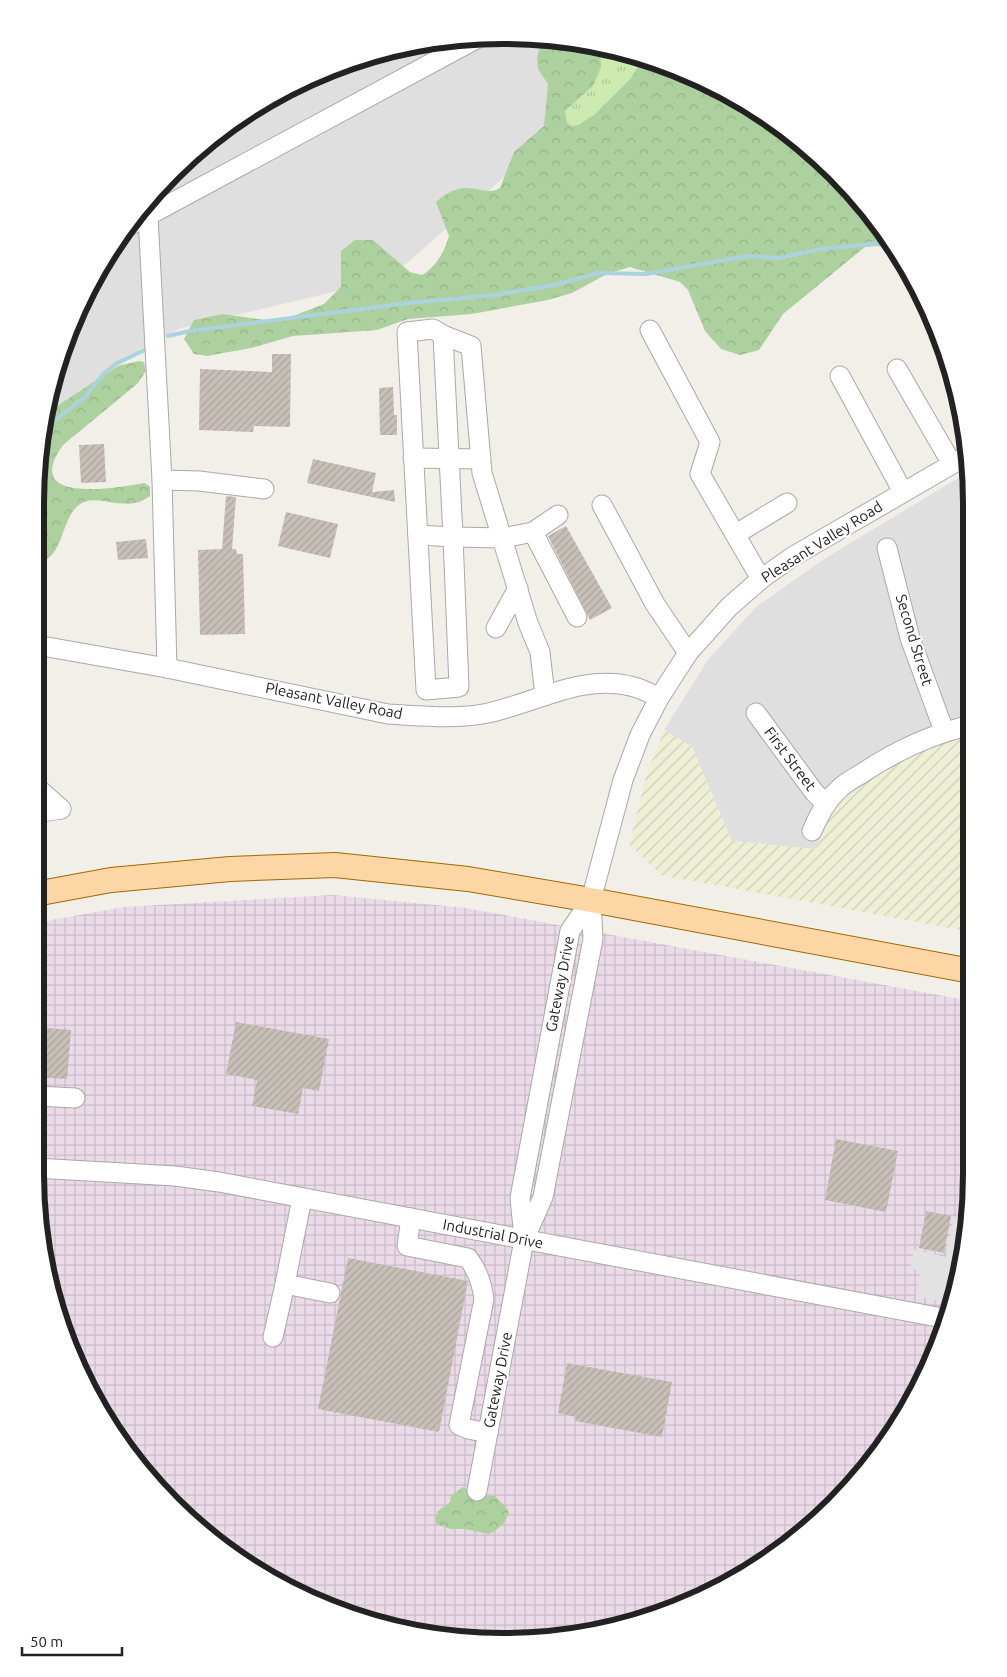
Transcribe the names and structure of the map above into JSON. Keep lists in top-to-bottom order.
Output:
{
  "streets": {
    "street": [
      "Pleasant Valley Road",
      "Second Street",
      "First Street",
      "Gateway Drive",
      "Industrial Drive"
    ]
  },
  "crossings": [
    ["Pleasant Valley Road", "Gateway Drive"],
    ["Gateway Drive", "Industrial Drive"]
  ],
  "scale_bar": "50 m"
}
